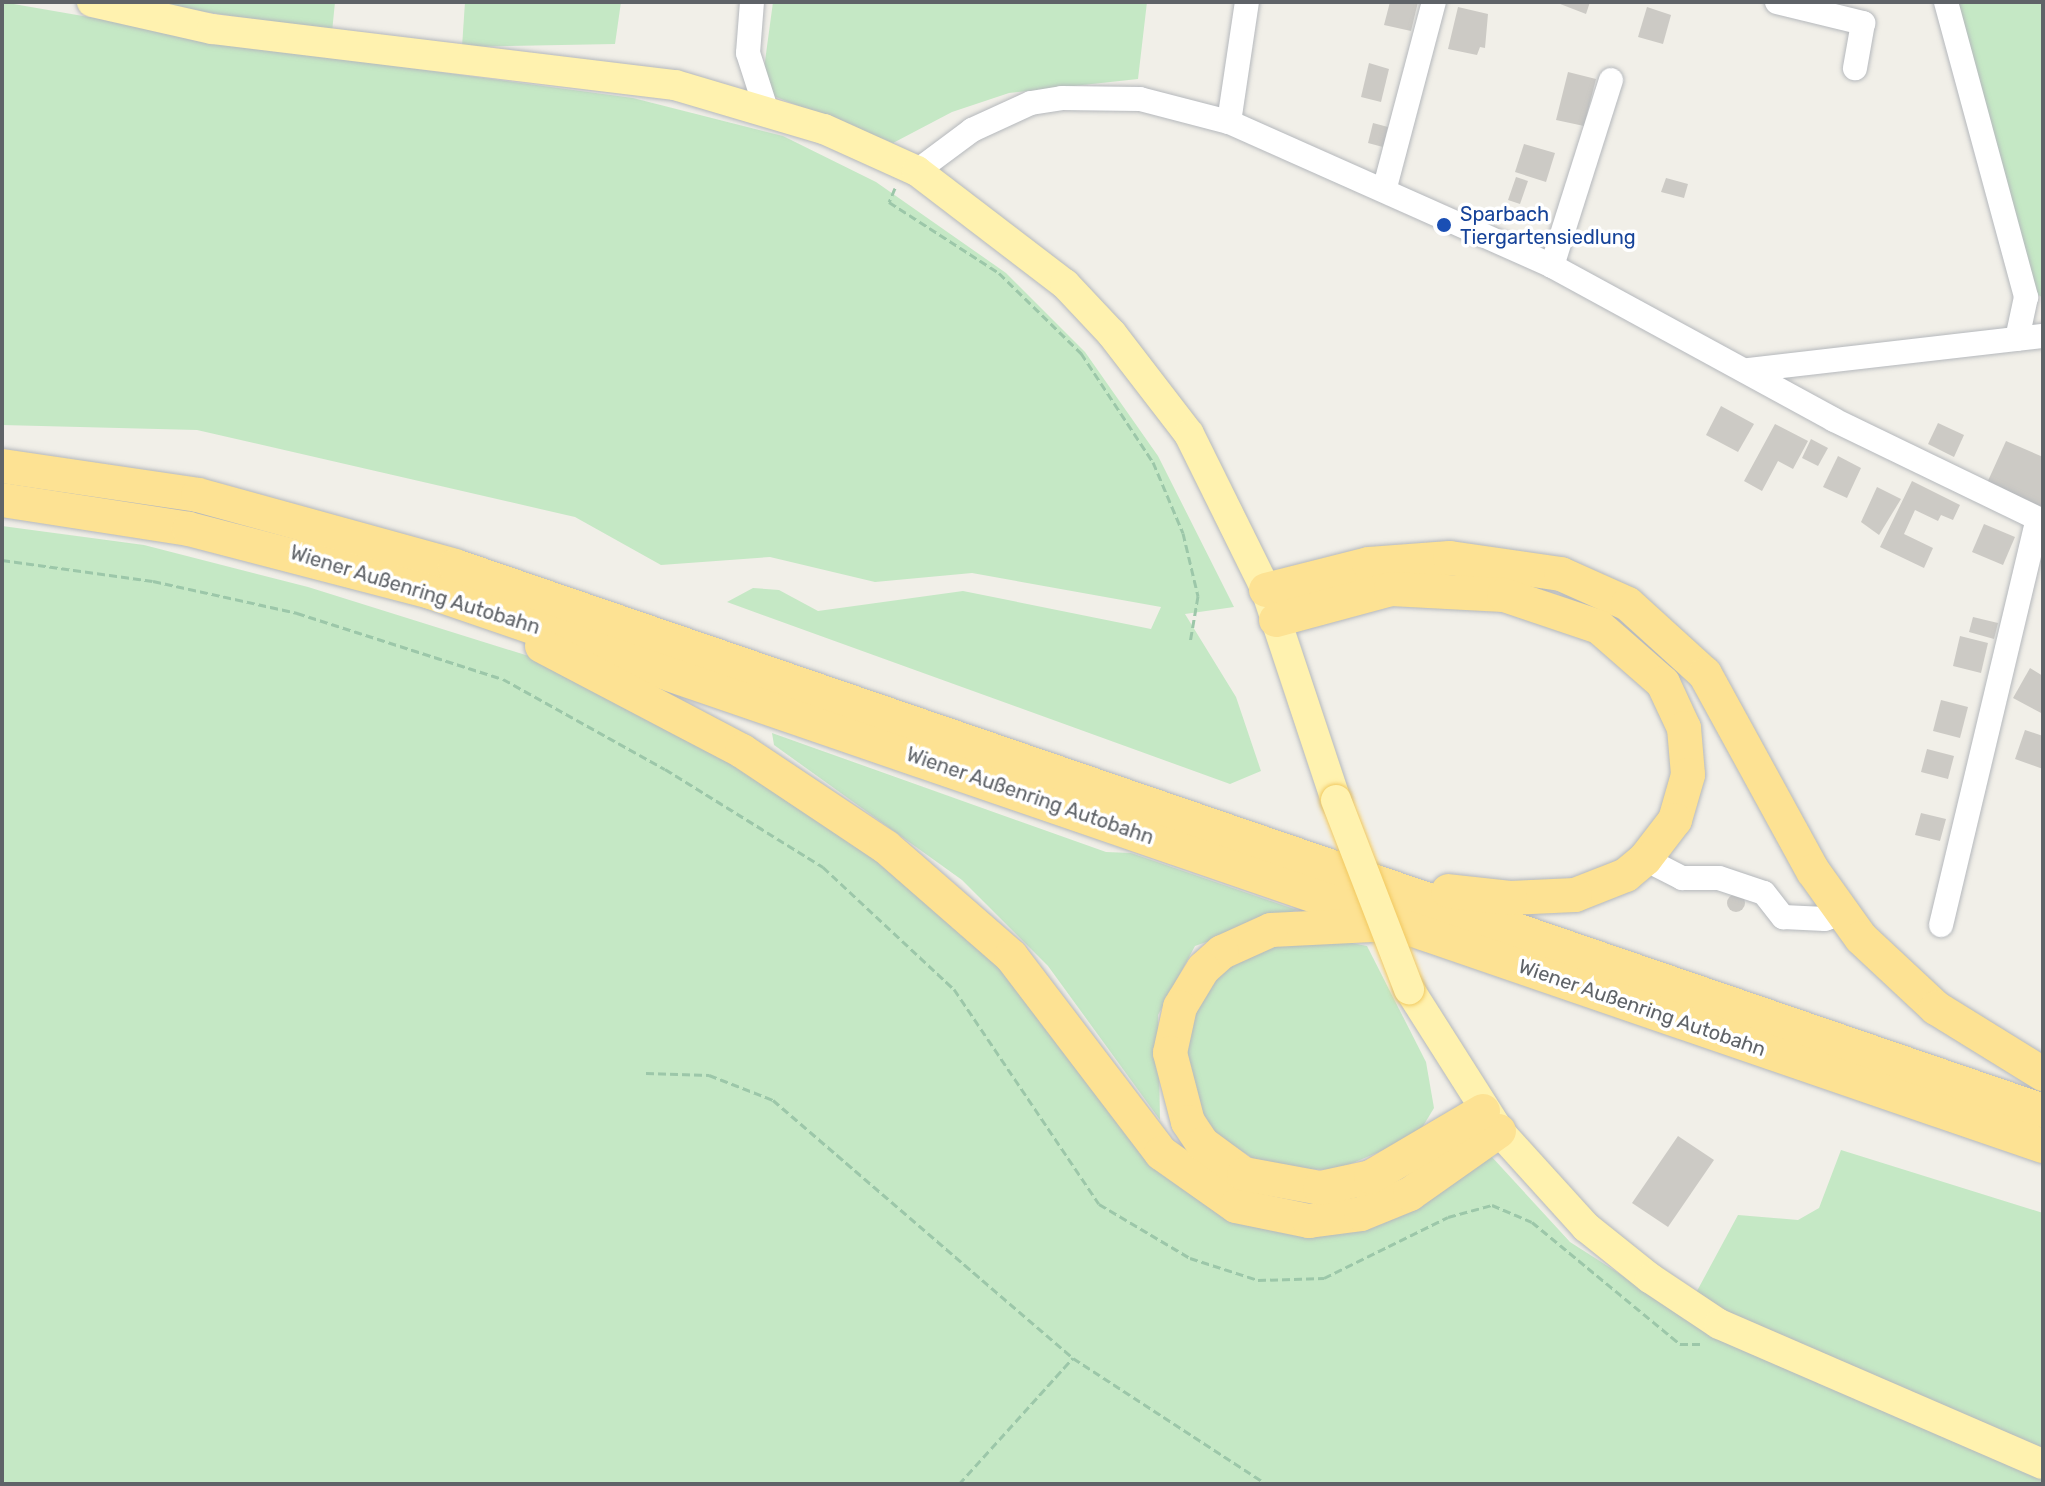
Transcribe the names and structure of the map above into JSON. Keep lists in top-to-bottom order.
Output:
{
  "streets": {
    "highway": ["Wiener Außenring Autobahn"]
  },
  "places": ["Sparbach Tiergartensiedlung"]
}
